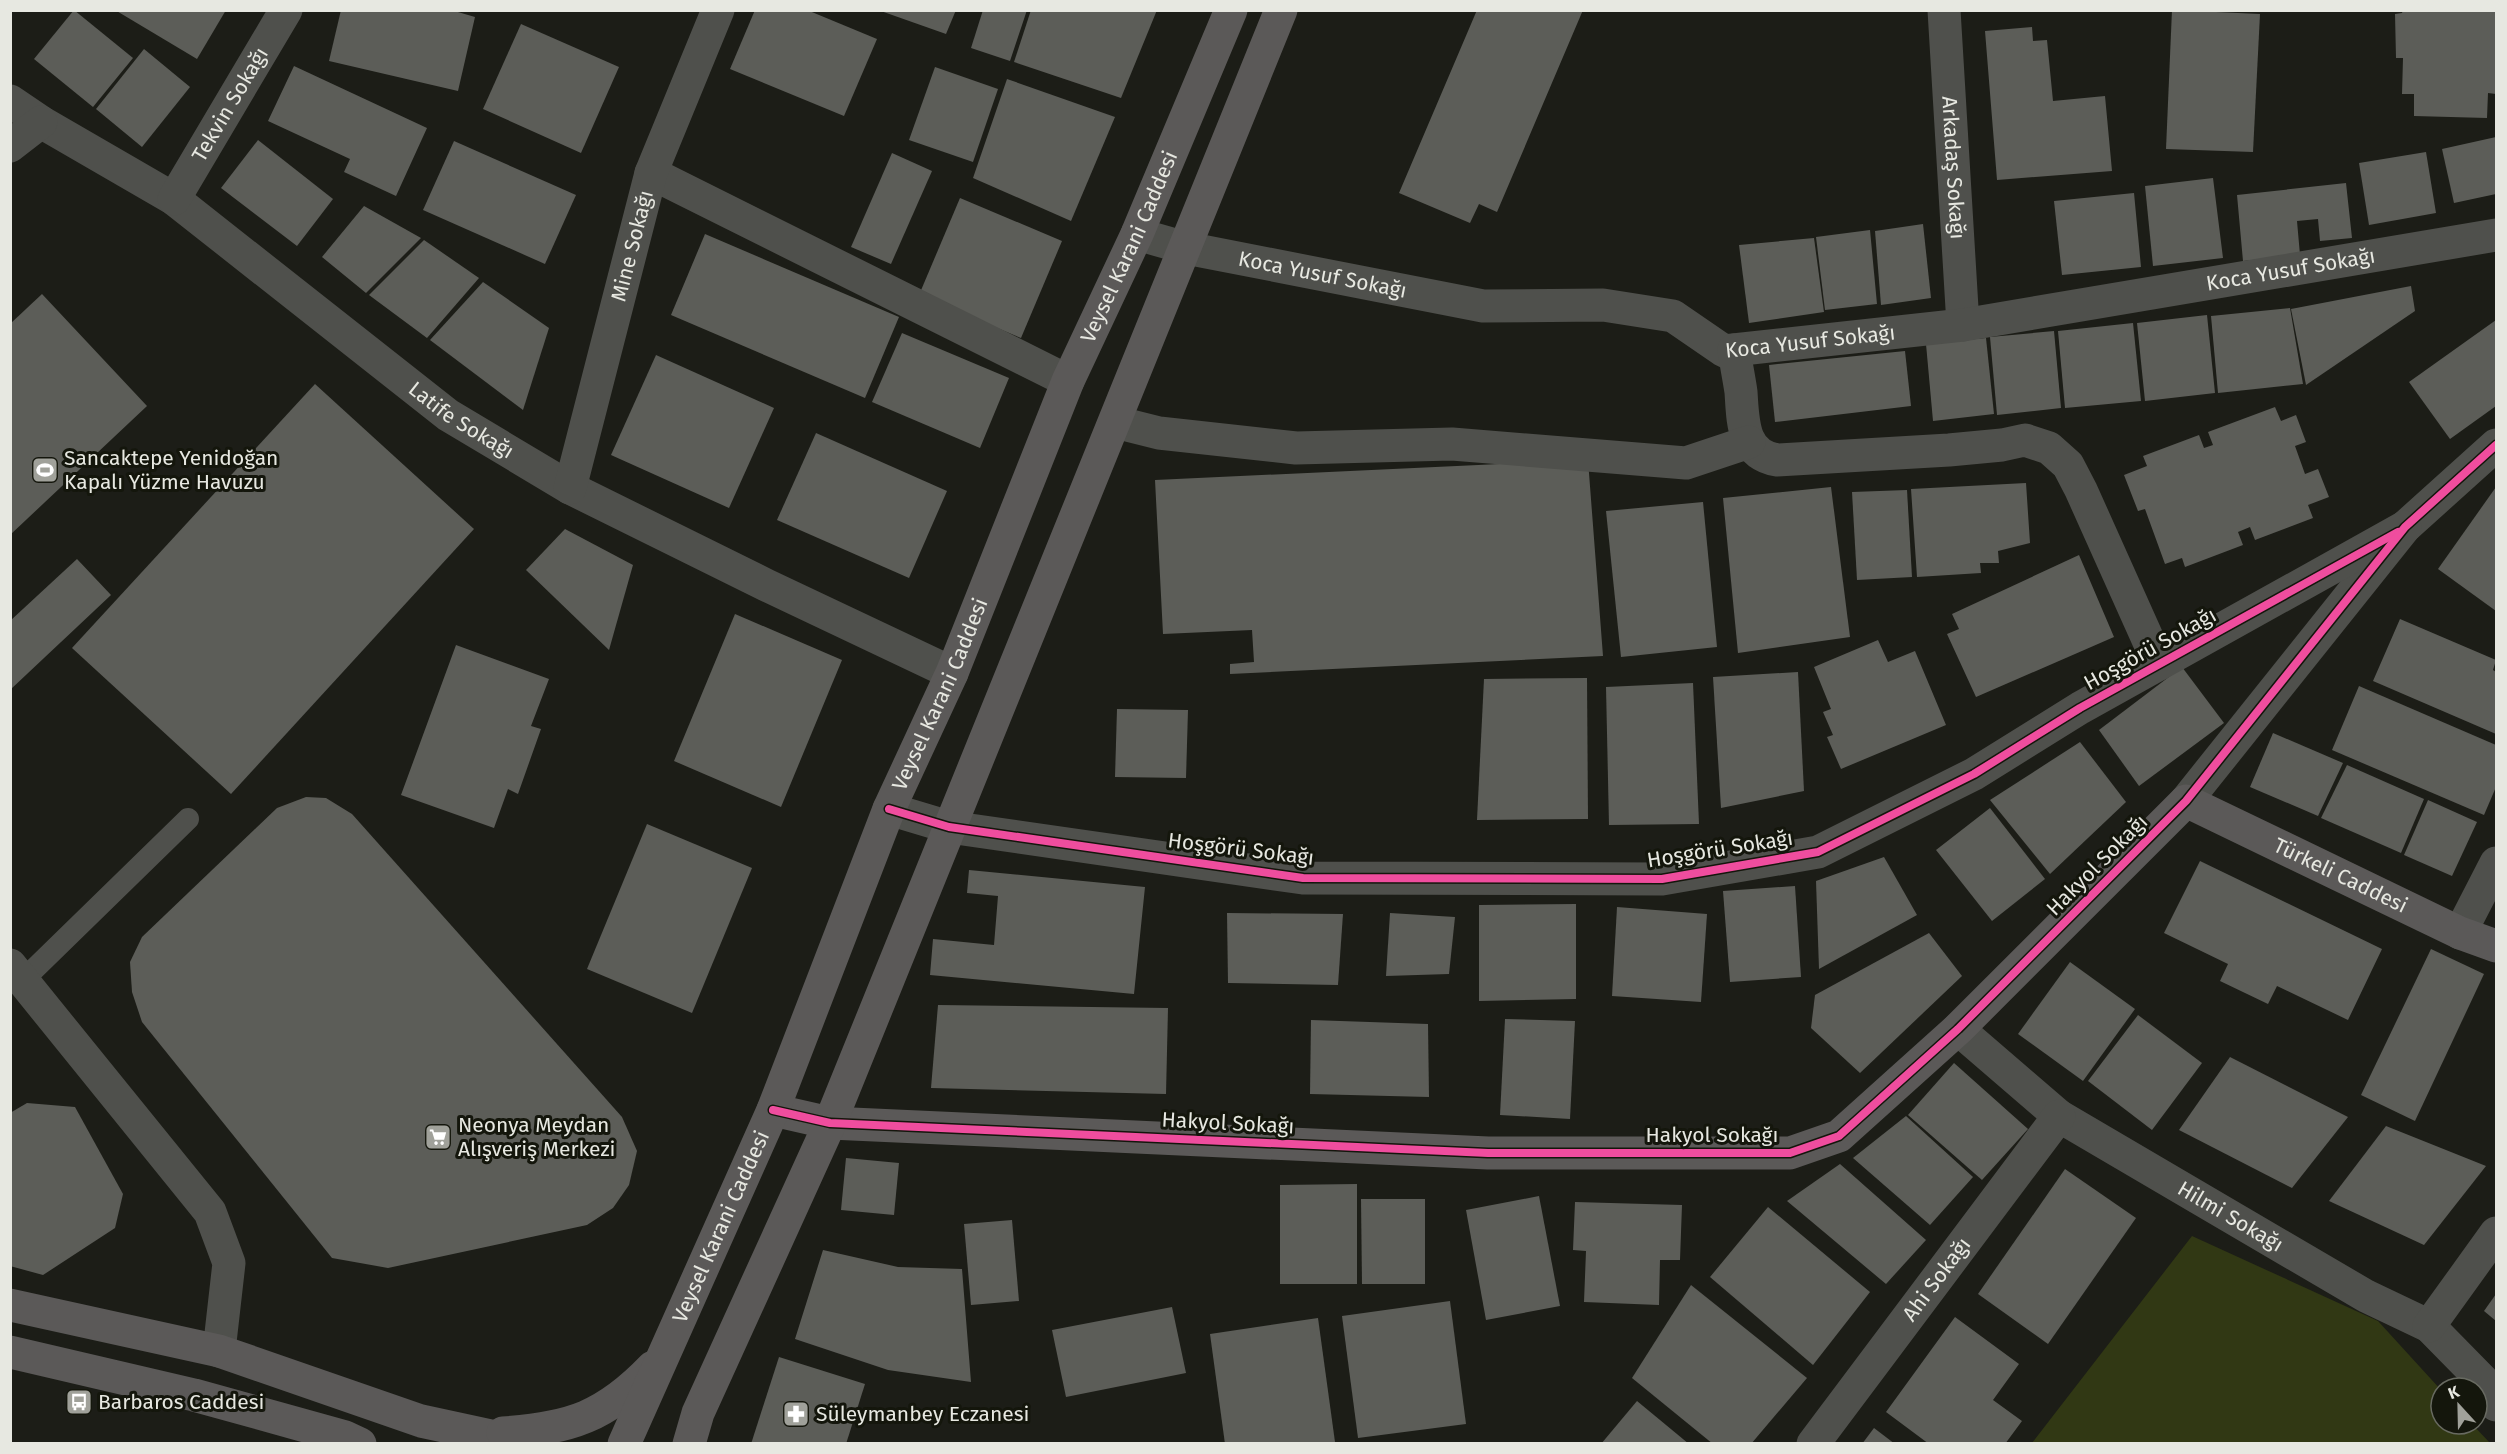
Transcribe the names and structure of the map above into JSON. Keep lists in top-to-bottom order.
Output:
{
  "streets": {
    "main road": ["Veysel Karani Caddesi", "Hakyol Sokağı", "Türkeli Caddesi"],
    "street": [
      "Tekvin Sokağı",
      "Arkadaş Sokağı",
      "Mine Sokağı",
      "Koca Yusuf Sokağı",
      "Latife Sokağı",
      "Hoşgörü Sokağı",
      "Hilmi Sokağı",
      "Ahi Sokağı"
    ]
  },
  "crossings": [
    ["Tekvin Sokağı", "Latife Sokağı"],
    ["Arkadaş Sokağı", "Koca Yusuf Sokağı"],
    ["Mine Sokağı", "Latife Sokağı"],
    ["Veysel Karani Caddesi", "Koca Yusuf Sokağı"],
    ["Veysel Karani Caddesi", "Latife Sokağı"],
    ["Veysel Karani Caddesi", "Hoşgörü Sokağı"],
    ["Veysel Karani Caddesi", "Hakyol Sokağı"],
    ["Hoşgörü Sokağı", "Hakyol Sokağı"],
    ["Hakyol Sokağı", "Türkeli Caddesi"],
    ["Hakyol Sokağı", "Hilmi Sokağı"],
    ["Hilmi Sokağı", "Ahi Sokağı"]
  ],
  "places": {
    "sports": ["Sancaktepe Yenidoğan Kapalı Yüzme Havuzu"],
    "supermarket": ["Neonya Meydan Alışveriş Merkezi"],
    "bus stop": ["Barbaros Caddesi"],
    "pharmacy": ["Süleymanbey Eczanesi"]
  },
  "north": "top"
}
